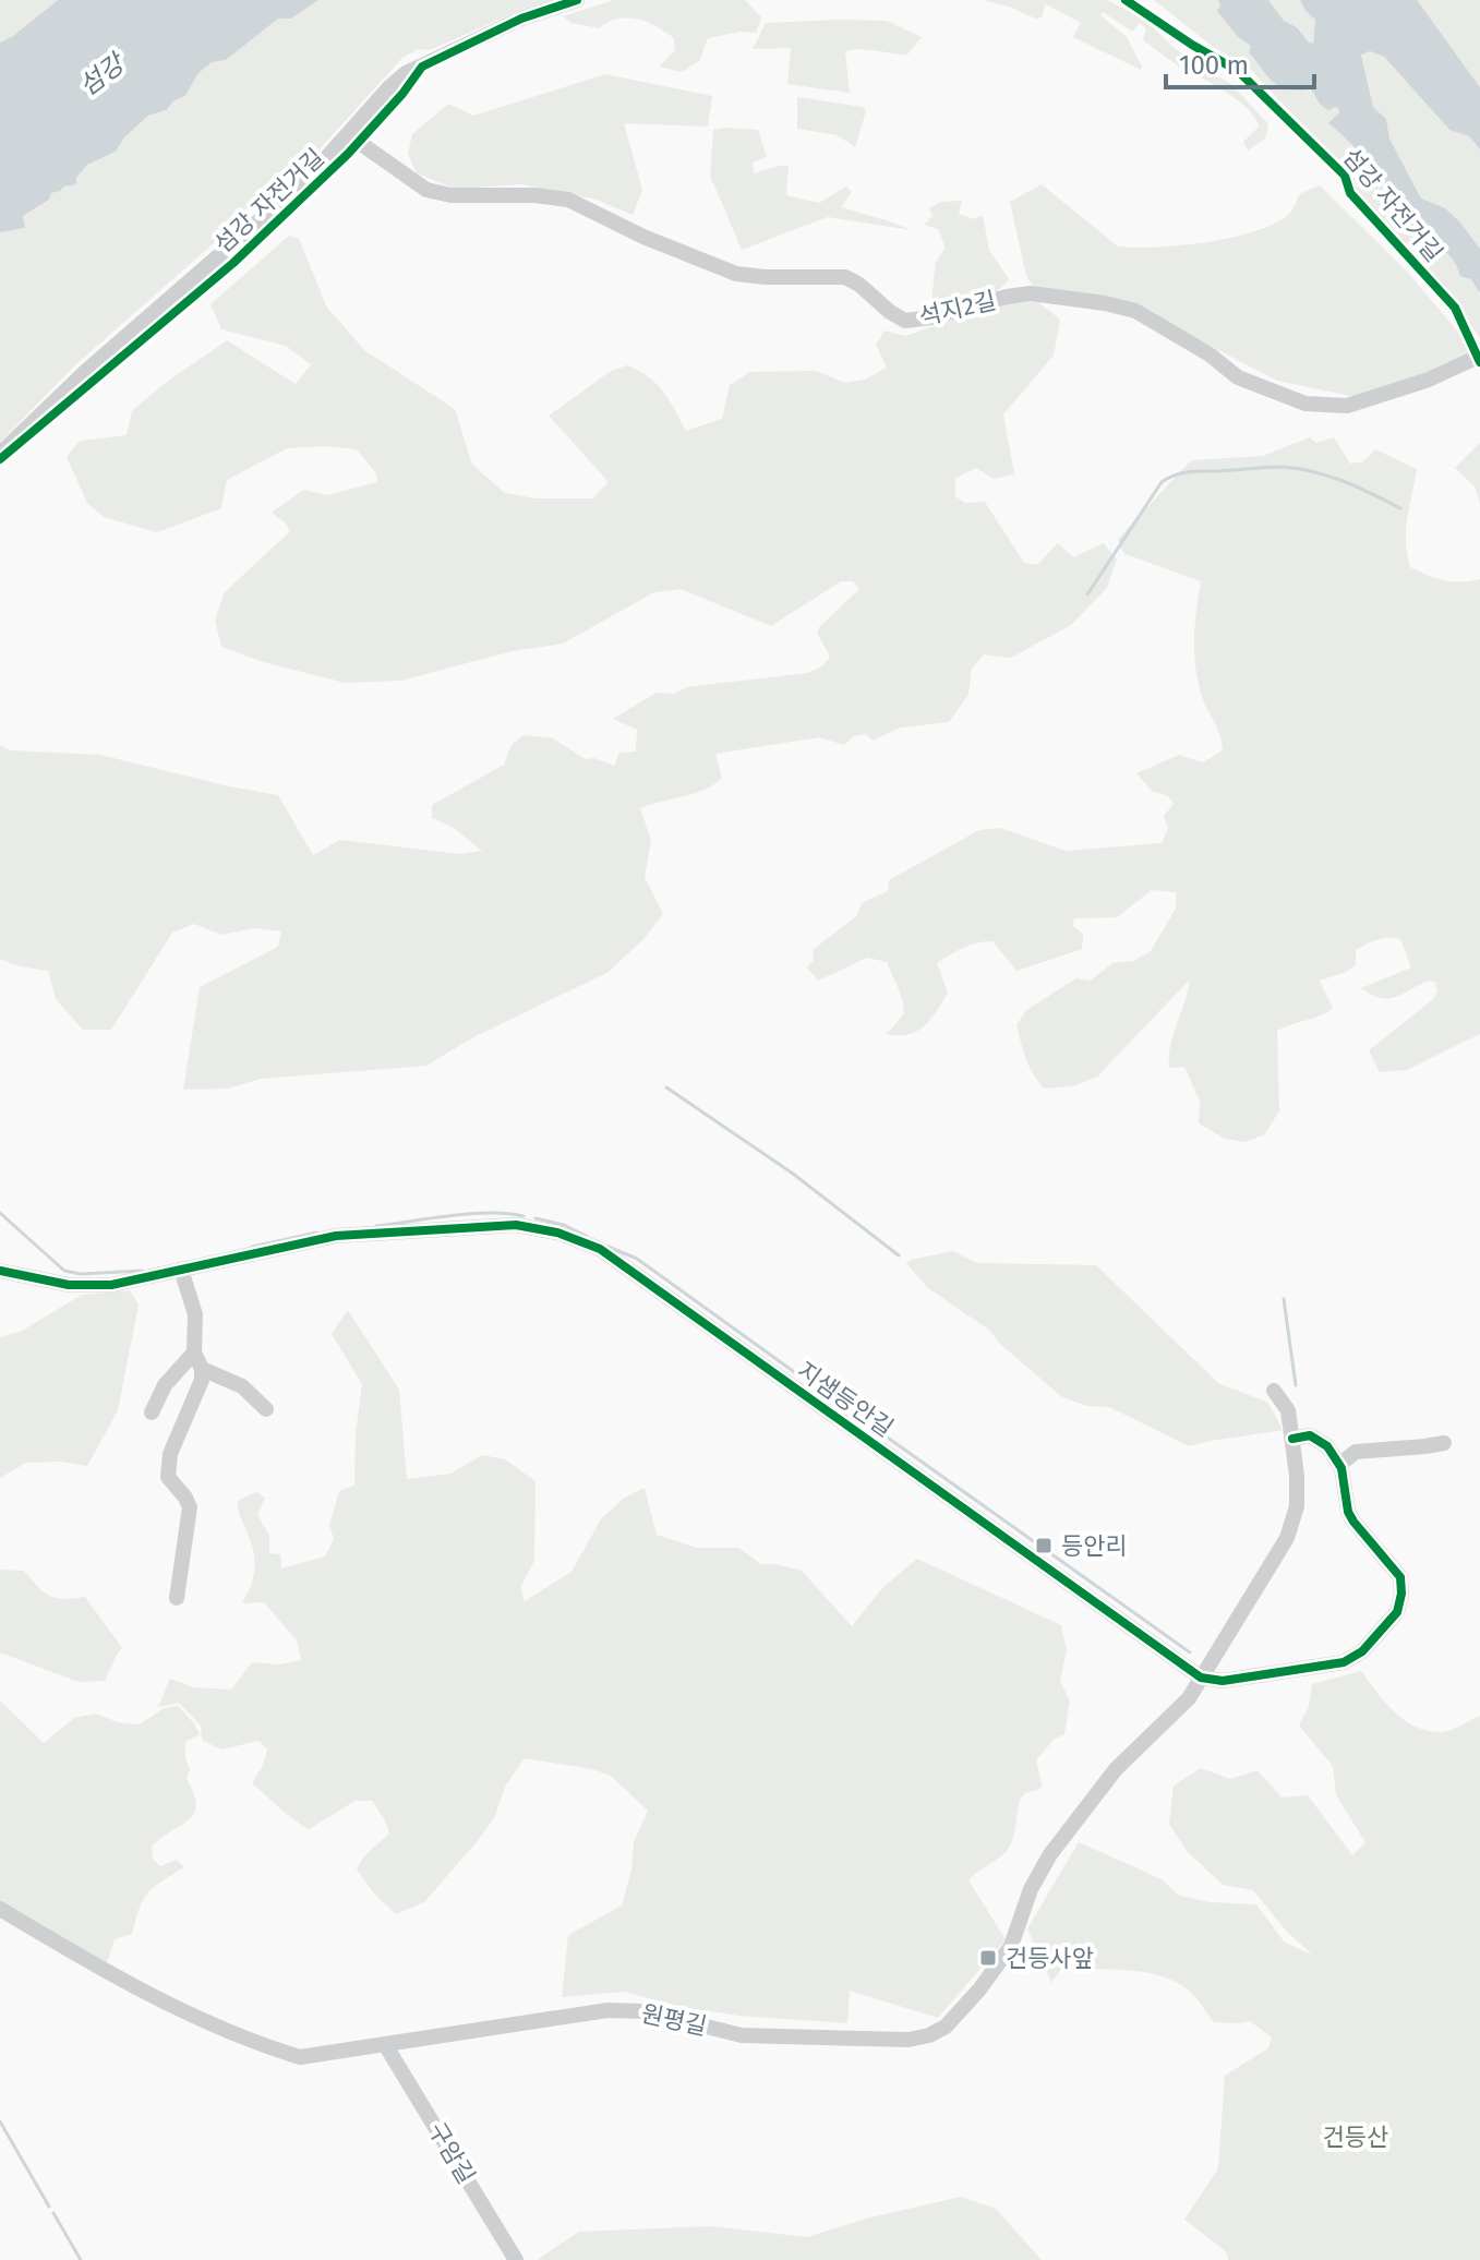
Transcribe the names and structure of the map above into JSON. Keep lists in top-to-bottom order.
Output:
{
  "streets": {
    "street": [
      "석지2길",
      "지샘등안길",
      "원평길",
      "구암길"
    ],
    "cycle path": ["섬강 자전거길"]
  },
  "crossings": [
    ["지샘등안길", "원평길"],
    ["원평길", "구암길"]
  ],
  "water": ["섬강"],
  "parks": ["건등산"],
  "places": {
    "transit": ["등안리", "건등사앞"]
  },
  "scale_bar": "100 m"
}
